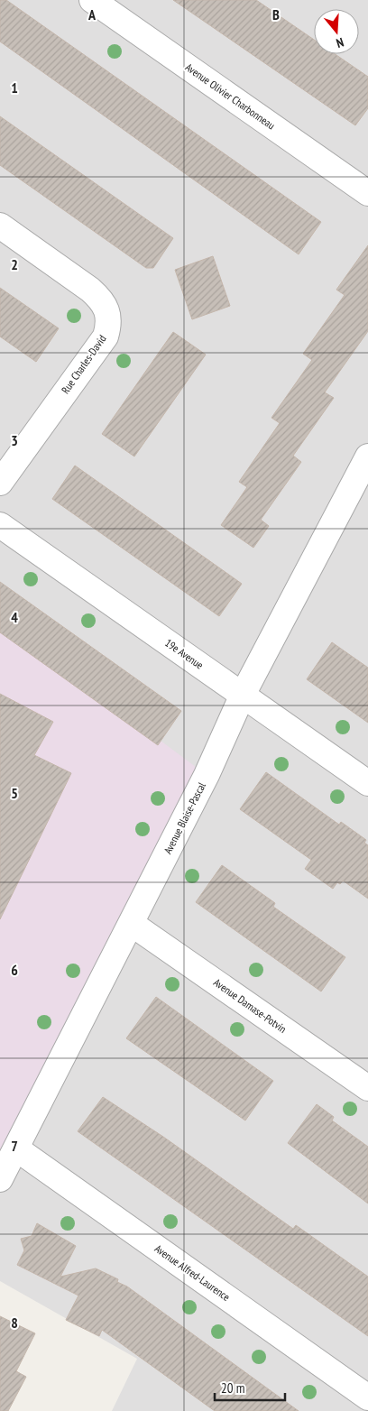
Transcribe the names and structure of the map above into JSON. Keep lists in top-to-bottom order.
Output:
{
  "streets": {
    "street": [
      "Avenue Olivier Charbonneau",
      "Rue Charles-David",
      "19e Avenue",
      "Avenue Blaise-Pascal",
      "Avenue Damase-Potvin",
      "Avenue Alfred-Laurence"
    ]
  },
  "crossings": [
    ["19e Avenue", "Avenue Blaise-Pascal"],
    ["Avenue Blaise-Pascal", "Avenue Damase-Potvin"],
    ["Avenue Blaise-Pascal", "Avenue Alfred-Laurence"]
  ],
  "scale_bar": "20 m",
  "north": "bottom",
  "grid": {
    "columns": ["A", "B"],
    "rows": [
      "1",
      "2",
      "3",
      "4",
      "5",
      "6",
      "7",
      "8"
    ]
  }
}
